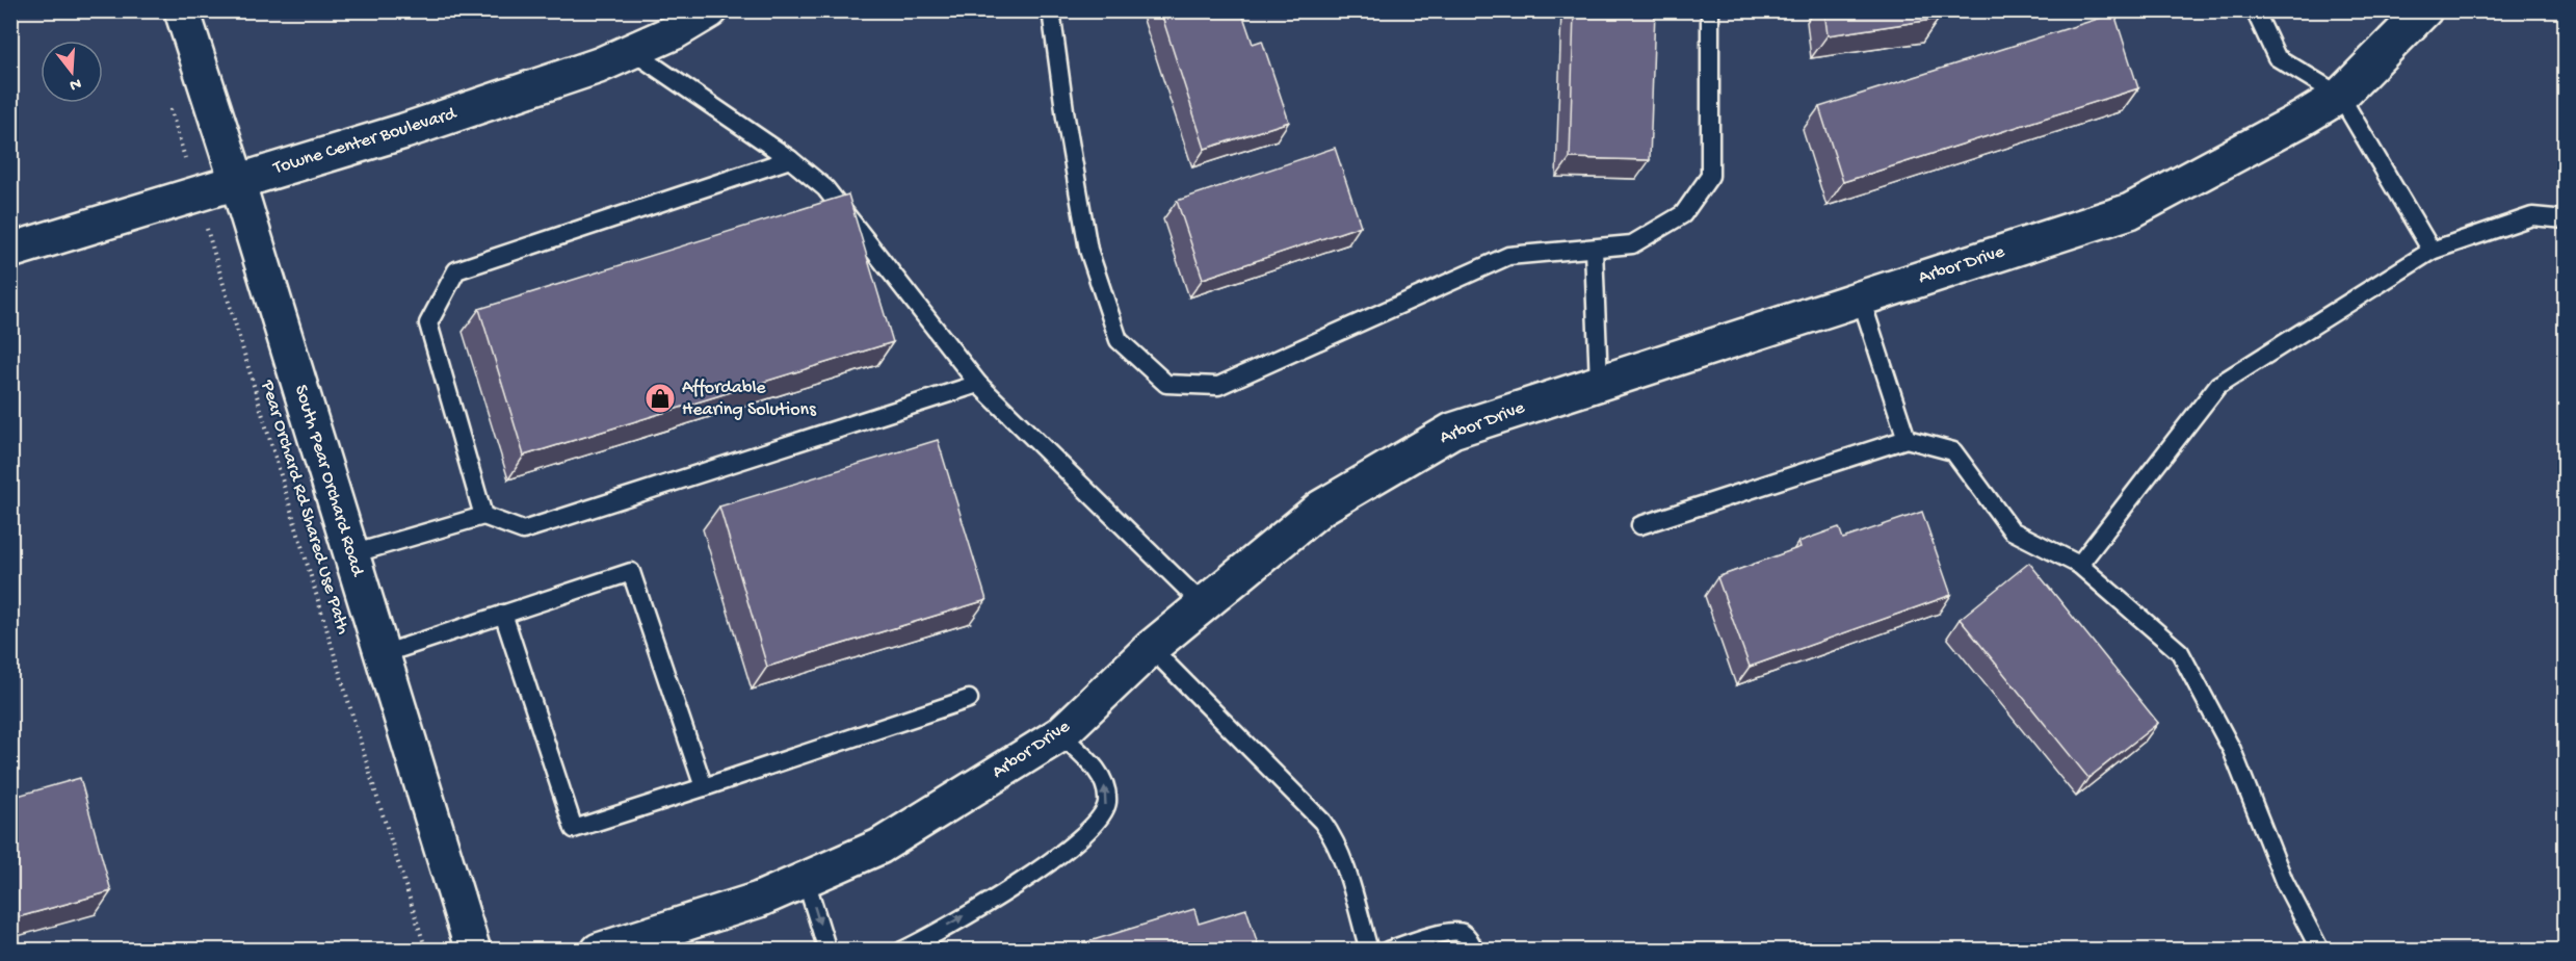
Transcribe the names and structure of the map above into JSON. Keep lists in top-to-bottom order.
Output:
{
  "streets": {
    "street": ["Towne Center Boulevard", "Arbor Drive", "South Pear Orchard Road"],
    "path": ["Pear Orchard Rd Shared Use Path"]
  },
  "crossings": [
    ["Towne Center Boulevard", "South Pear Orchard Road"],
    ["Towne Center Boulevard", "Pear Orchard Rd Shared Use Path"]
  ],
  "places": {
    "shop": ["Affordable Hearing Solutions"]
  },
  "north": "bottom"
}
